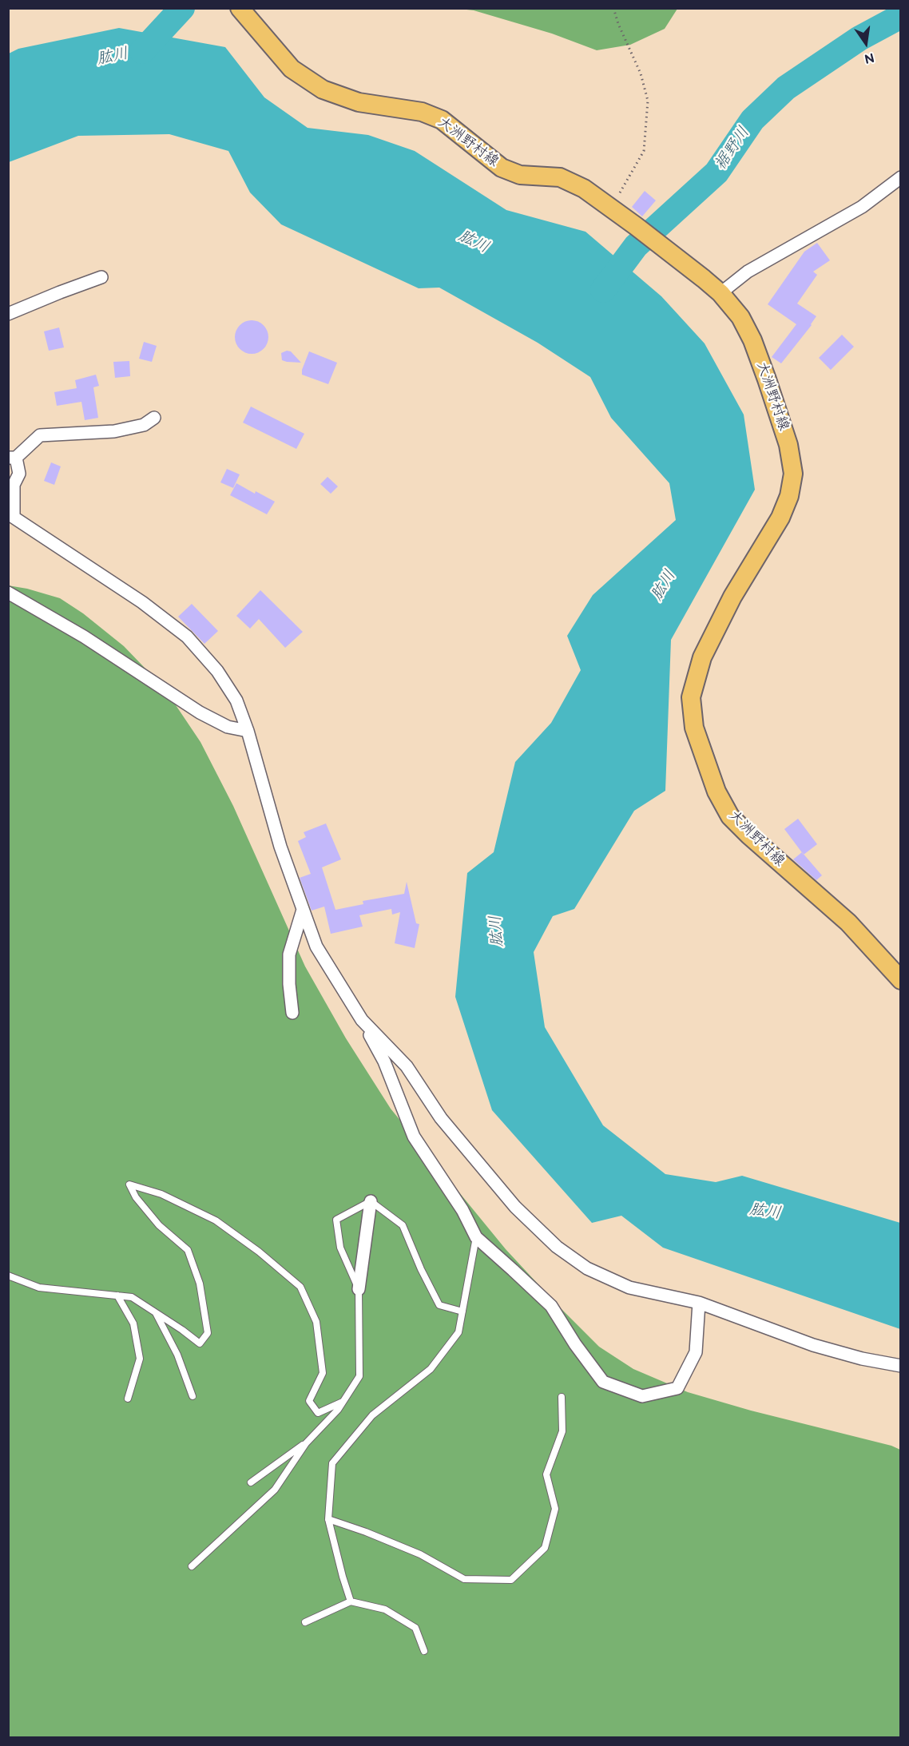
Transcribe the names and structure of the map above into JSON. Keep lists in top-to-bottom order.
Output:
{
  "streets": {
    "main road": ["大洲野村線"]
  },
  "water": ["肱川", "裾野川"],
  "north": "bottom"
}
